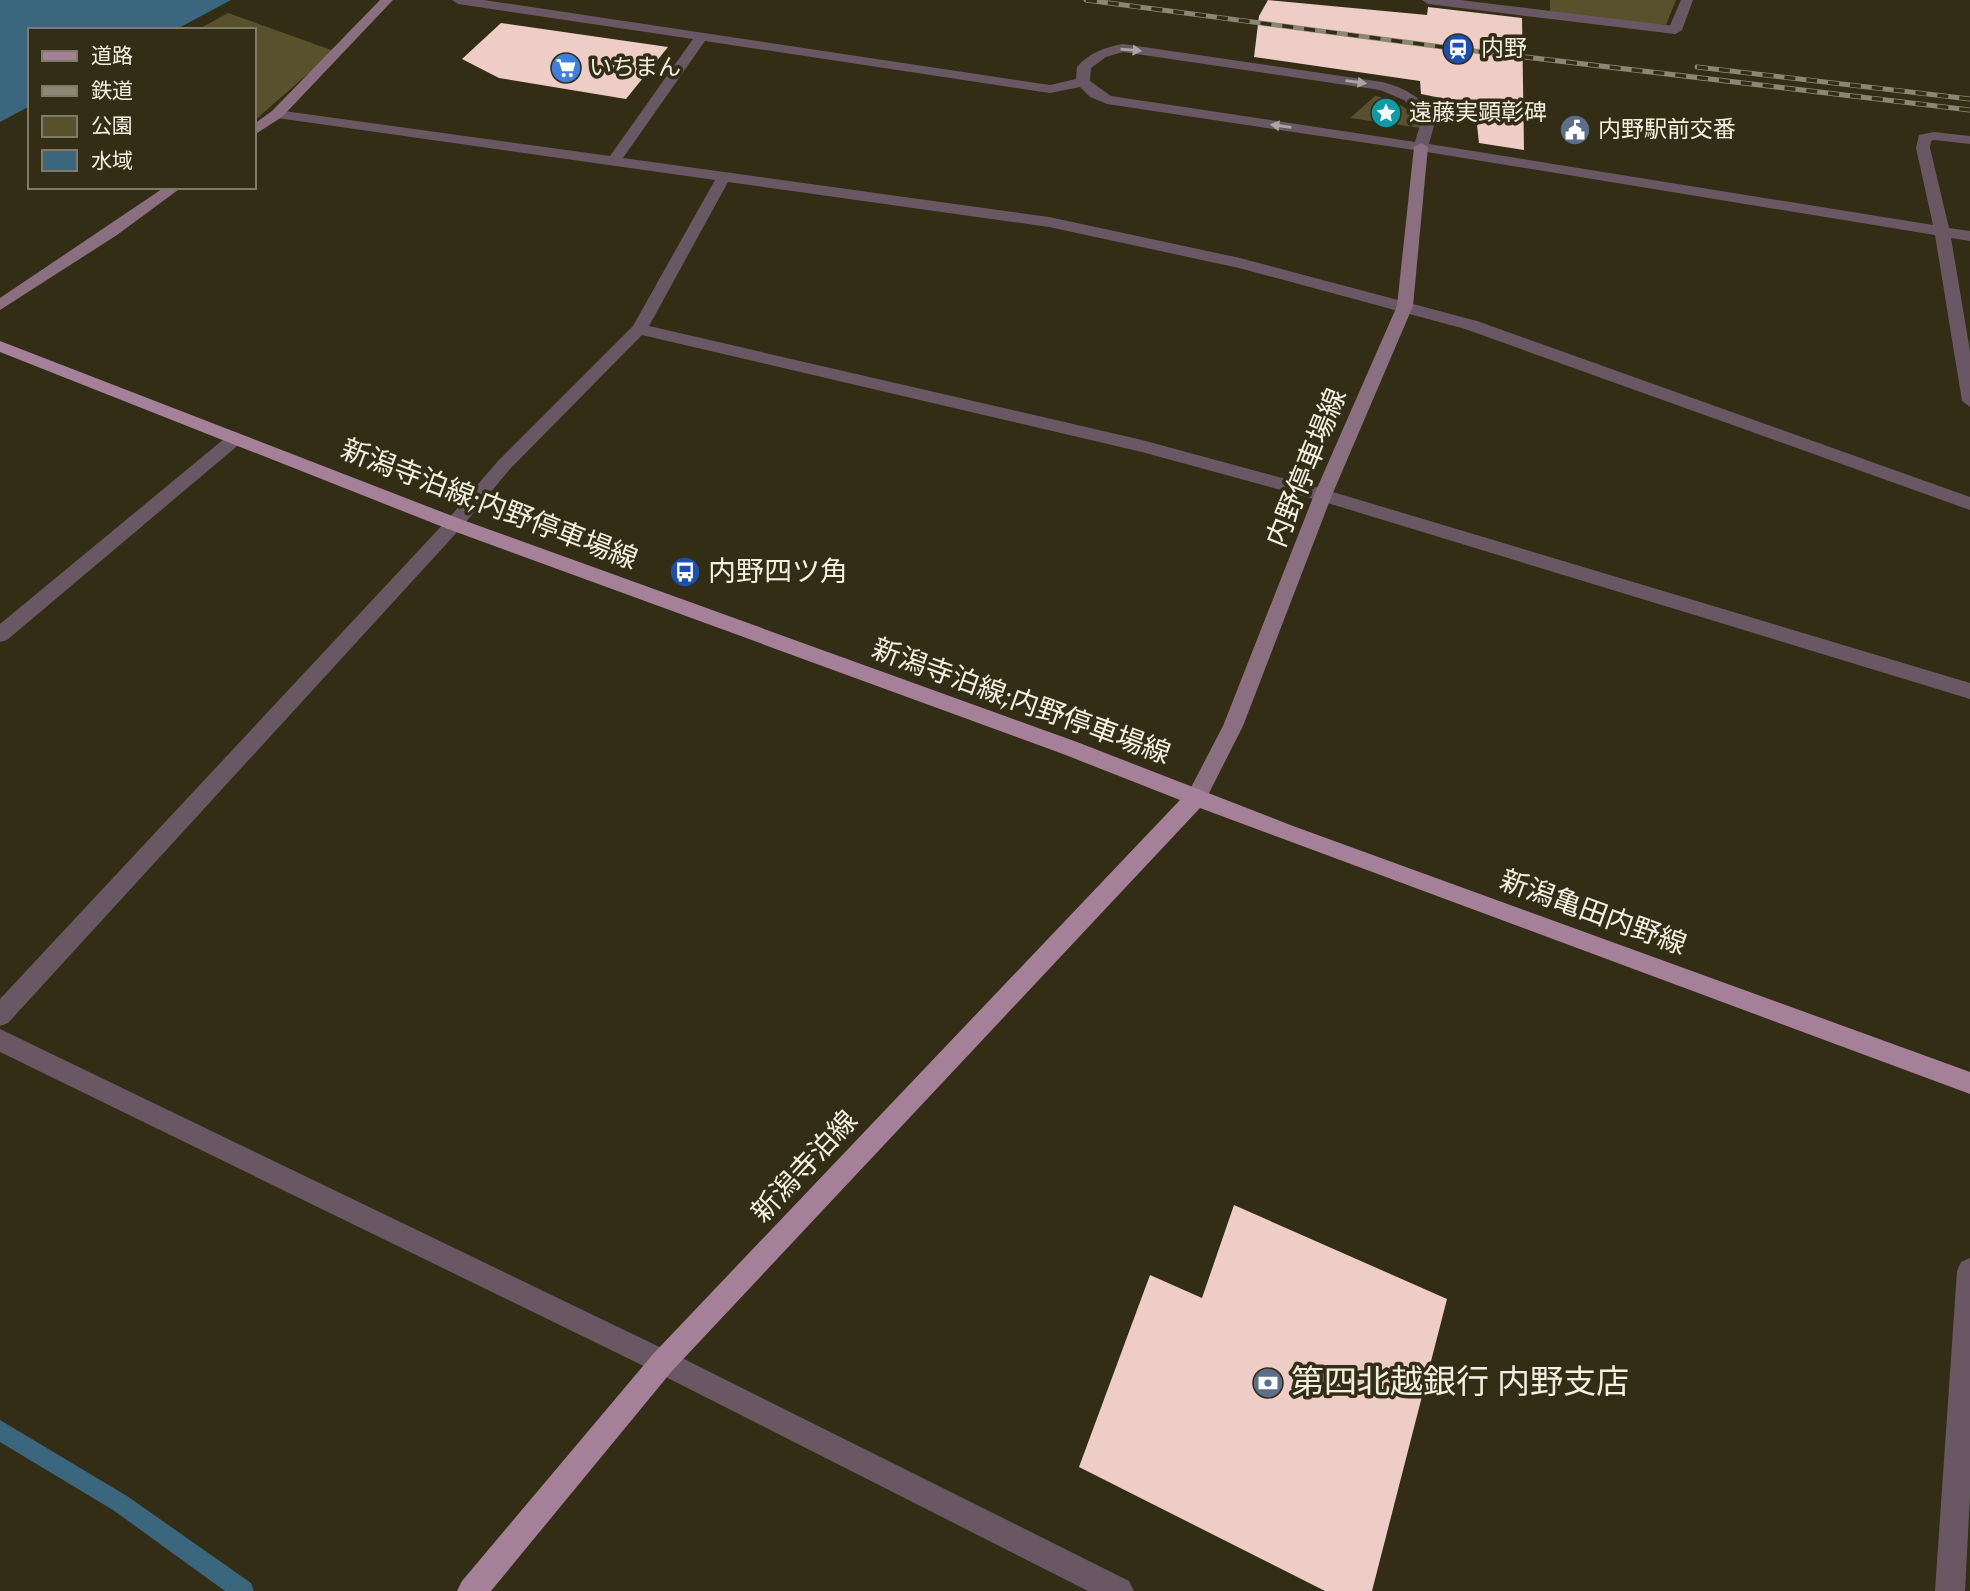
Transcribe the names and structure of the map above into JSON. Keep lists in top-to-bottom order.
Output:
{
  "streets": {
    "main road": [
      "内野停車場線",
      "新潟寺泊線;内野停車場線",
      "新潟亀田内野線",
      "新潟寺泊線"
    ]
  },
  "crossings": [
    ["内野停車場線", "新潟寺泊線;内野停車場線"],
    ["内野停車場線", "新潟亀田内野線"],
    ["内野停車場線", "新潟寺泊線"],
    ["新潟寺泊線;内野停車場線", "新潟亀田内野線"],
    ["新潟寺泊線;内野停車場線", "新潟寺泊線"],
    ["新潟亀田内野線", "新潟寺泊線"]
  ],
  "places": {
    "station": ["内野"],
    "supermarket": ["いちまん"],
    "place": ["遠藤実顕彰碑"],
    "public building": ["内野駅前交番"],
    "bus stop": ["内野四ツ角"],
    "bank": ["第四北越銀行 内野支店"]
  },
  "legend": [
    "道路",
    "鉄道",
    "公園",
    "水域"
  ]
}
